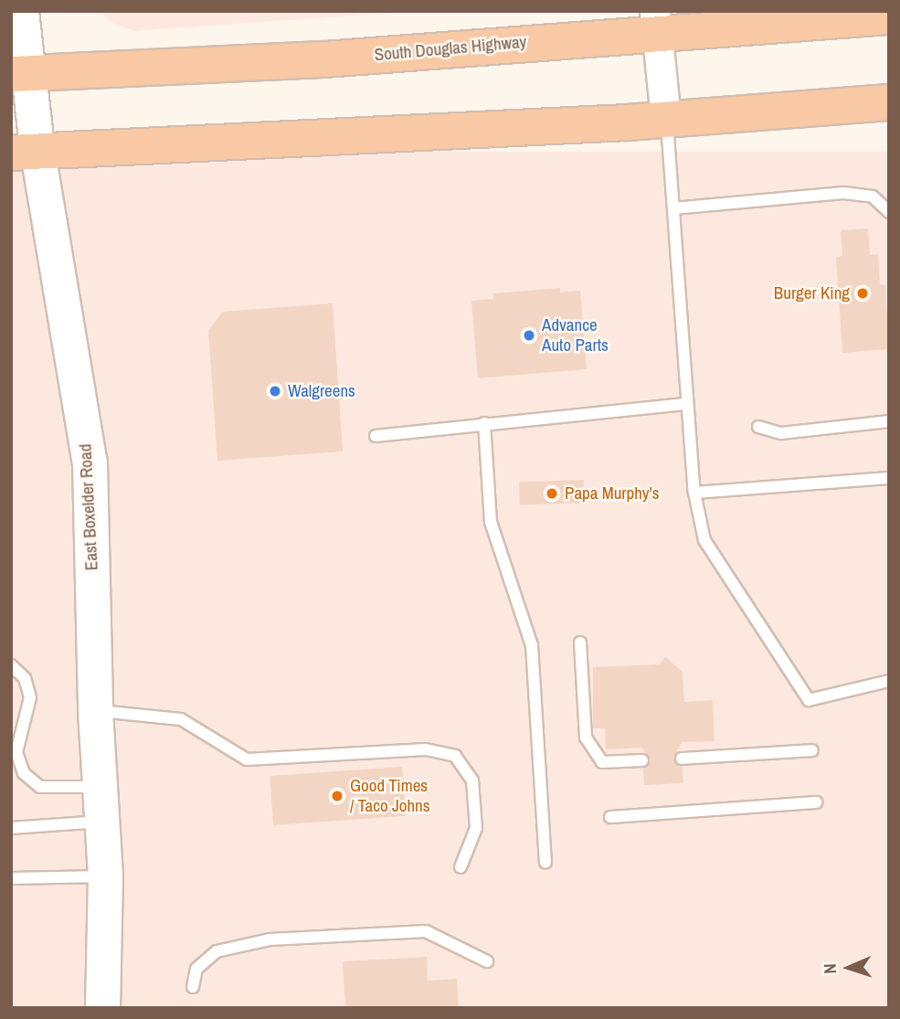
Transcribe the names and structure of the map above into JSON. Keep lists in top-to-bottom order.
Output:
{
  "streets": {
    "highway": ["South Douglas Highway"],
    "main road": ["East Boxelder Road"]
  },
  "crossings": [
    ["South Douglas Highway", "East Boxelder Road"]
  ],
  "places": [
    "Burger King",
    "Advance Auto Parts",
    "Walgreens",
    "Papa Murphy's",
    "Good Times / Taco Johns"
  ],
  "north": "left"
}
